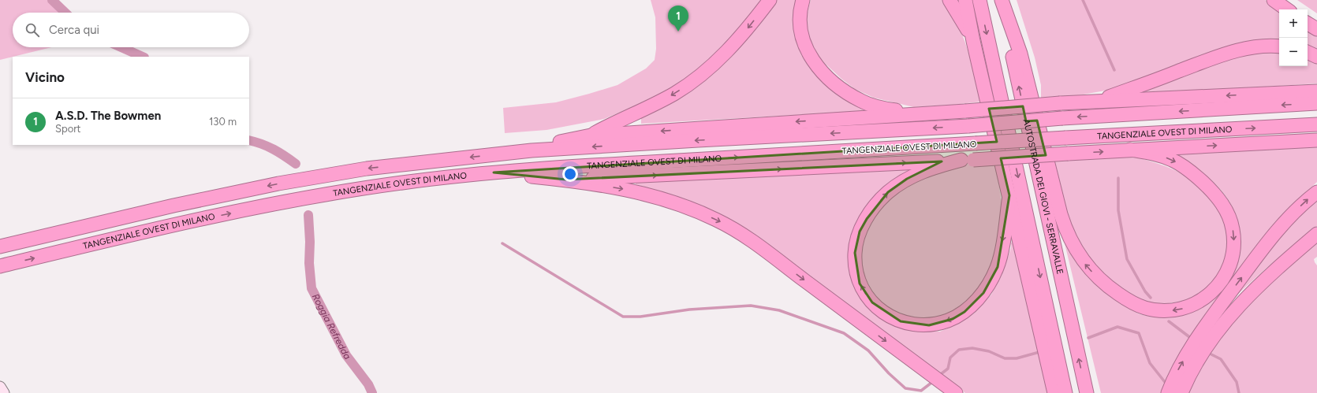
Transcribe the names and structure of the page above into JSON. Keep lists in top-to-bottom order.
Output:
{
  "streets": {
    "highway": ["TANGENZIALE OVEST DI MILANO", "AUTOSTRADA DEI GIOVI - SERRAVALLE"]
  },
  "water": ["Roggia Refredda"],
  "page": {
    "pins": "1",
    "map_buttons": ["+", "−"],
    "search": "Cerca qui",
    "heading": "Vicino",
    "list": [
      {
        "mark": "1",
        "name": "A.S.D. The Bowmen",
        "note": "Sport",
        "value": "130 m"
      }
    ]
  }
}
